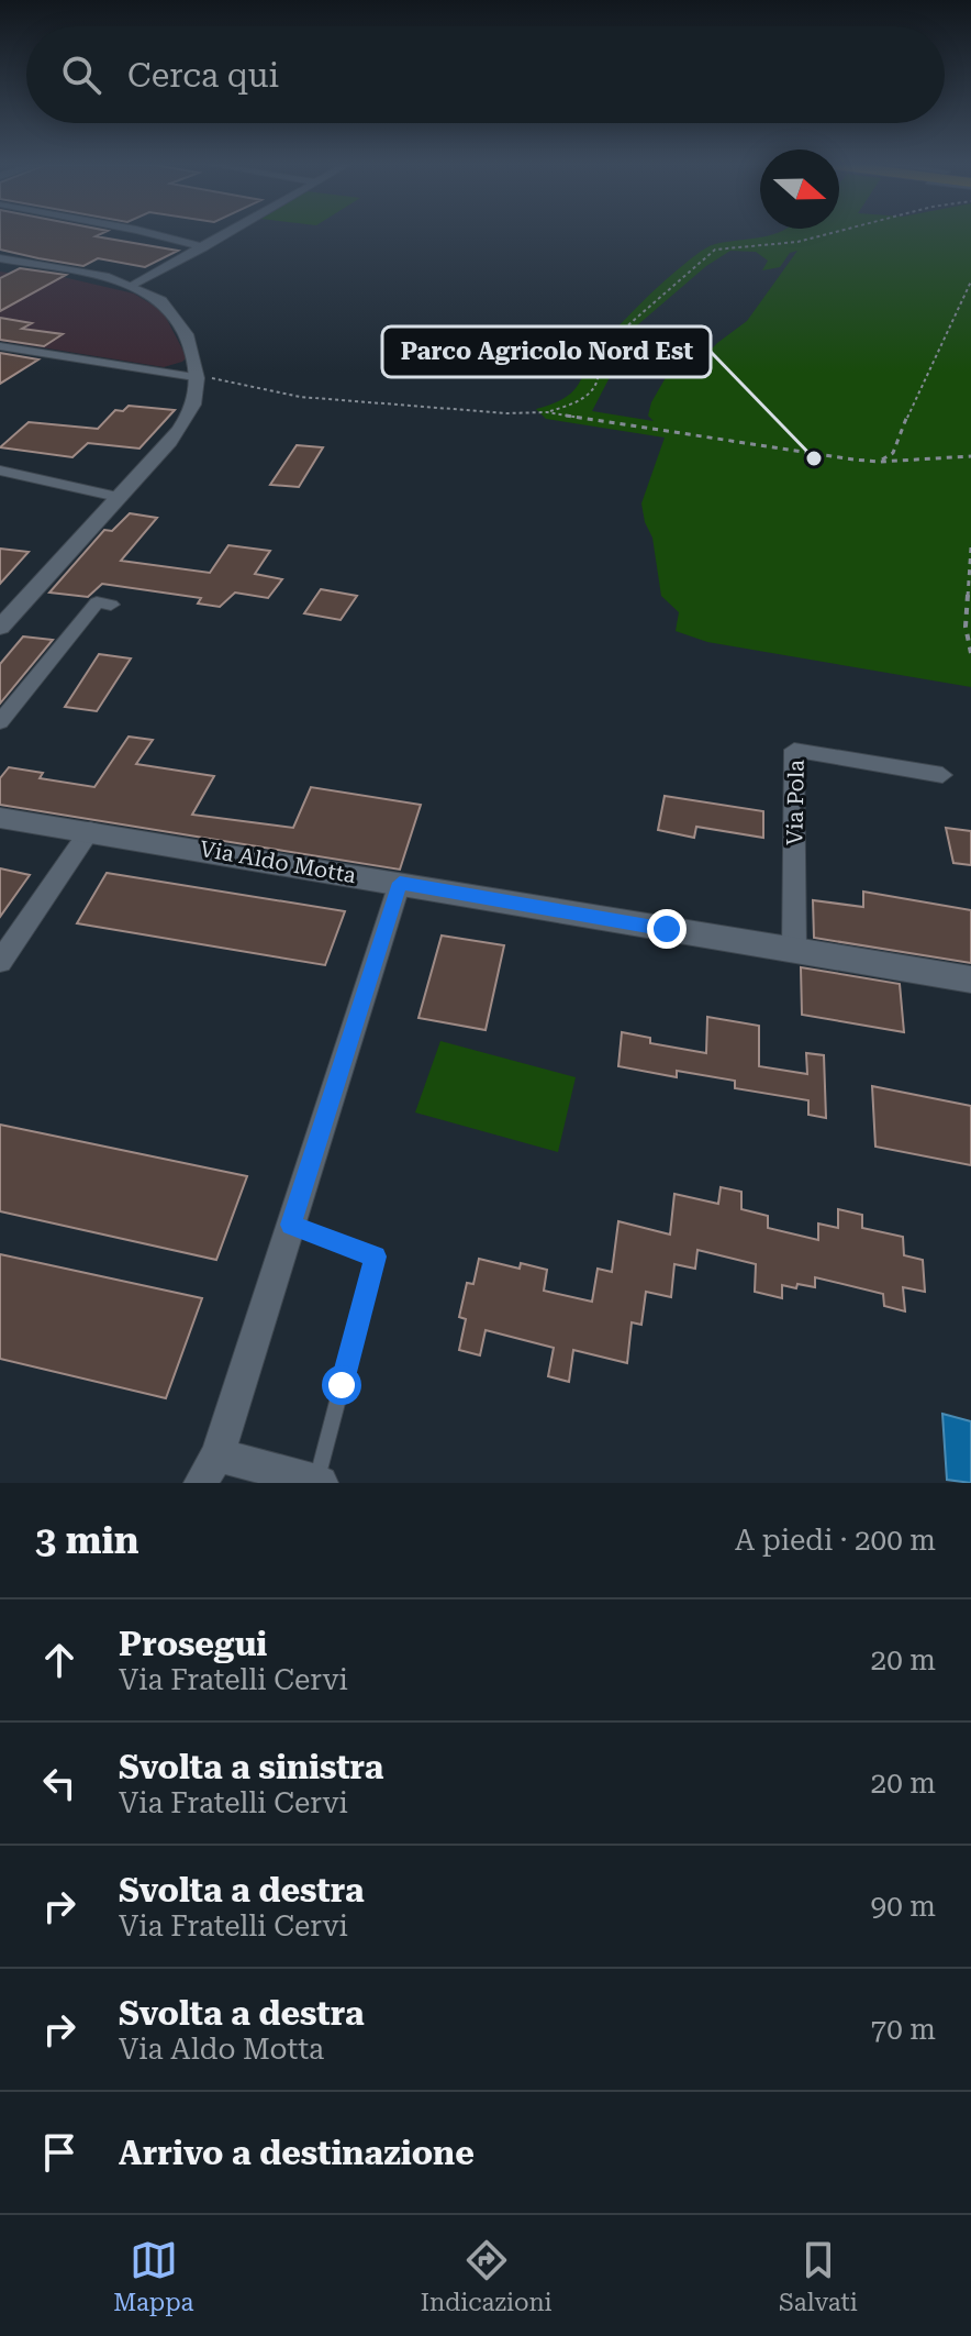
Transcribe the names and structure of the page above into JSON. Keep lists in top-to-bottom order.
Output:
{
  "streets": {
    "street": ["Via Pola", "Via Aldo Motta"]
  },
  "crossings": [
    ["Via Pola", "Via Aldo Motta"]
  ],
  "places": ["Parco Agricolo Nord Est"],
  "north": "right",
  "page": {
    "search": "Cerca qui",
    "heading": ["3 min", "A piedi · 200 m"],
    "list": [
      ["Prosegui", "Via Fratelli Cervi", "20 m"],
      ["Svolta a sinistra", "Via Fratelli Cervi", "20 m"],
      ["Svolta a destra", "Via Fratelli Cervi", "90 m"],
      ["Svolta a destra", "Via Aldo Motta", "70 m"],
      "Arrivo a destinazione"
    ],
    "nav": ["Mappa", "Indicazioni", "Salvati"]
  }
}
